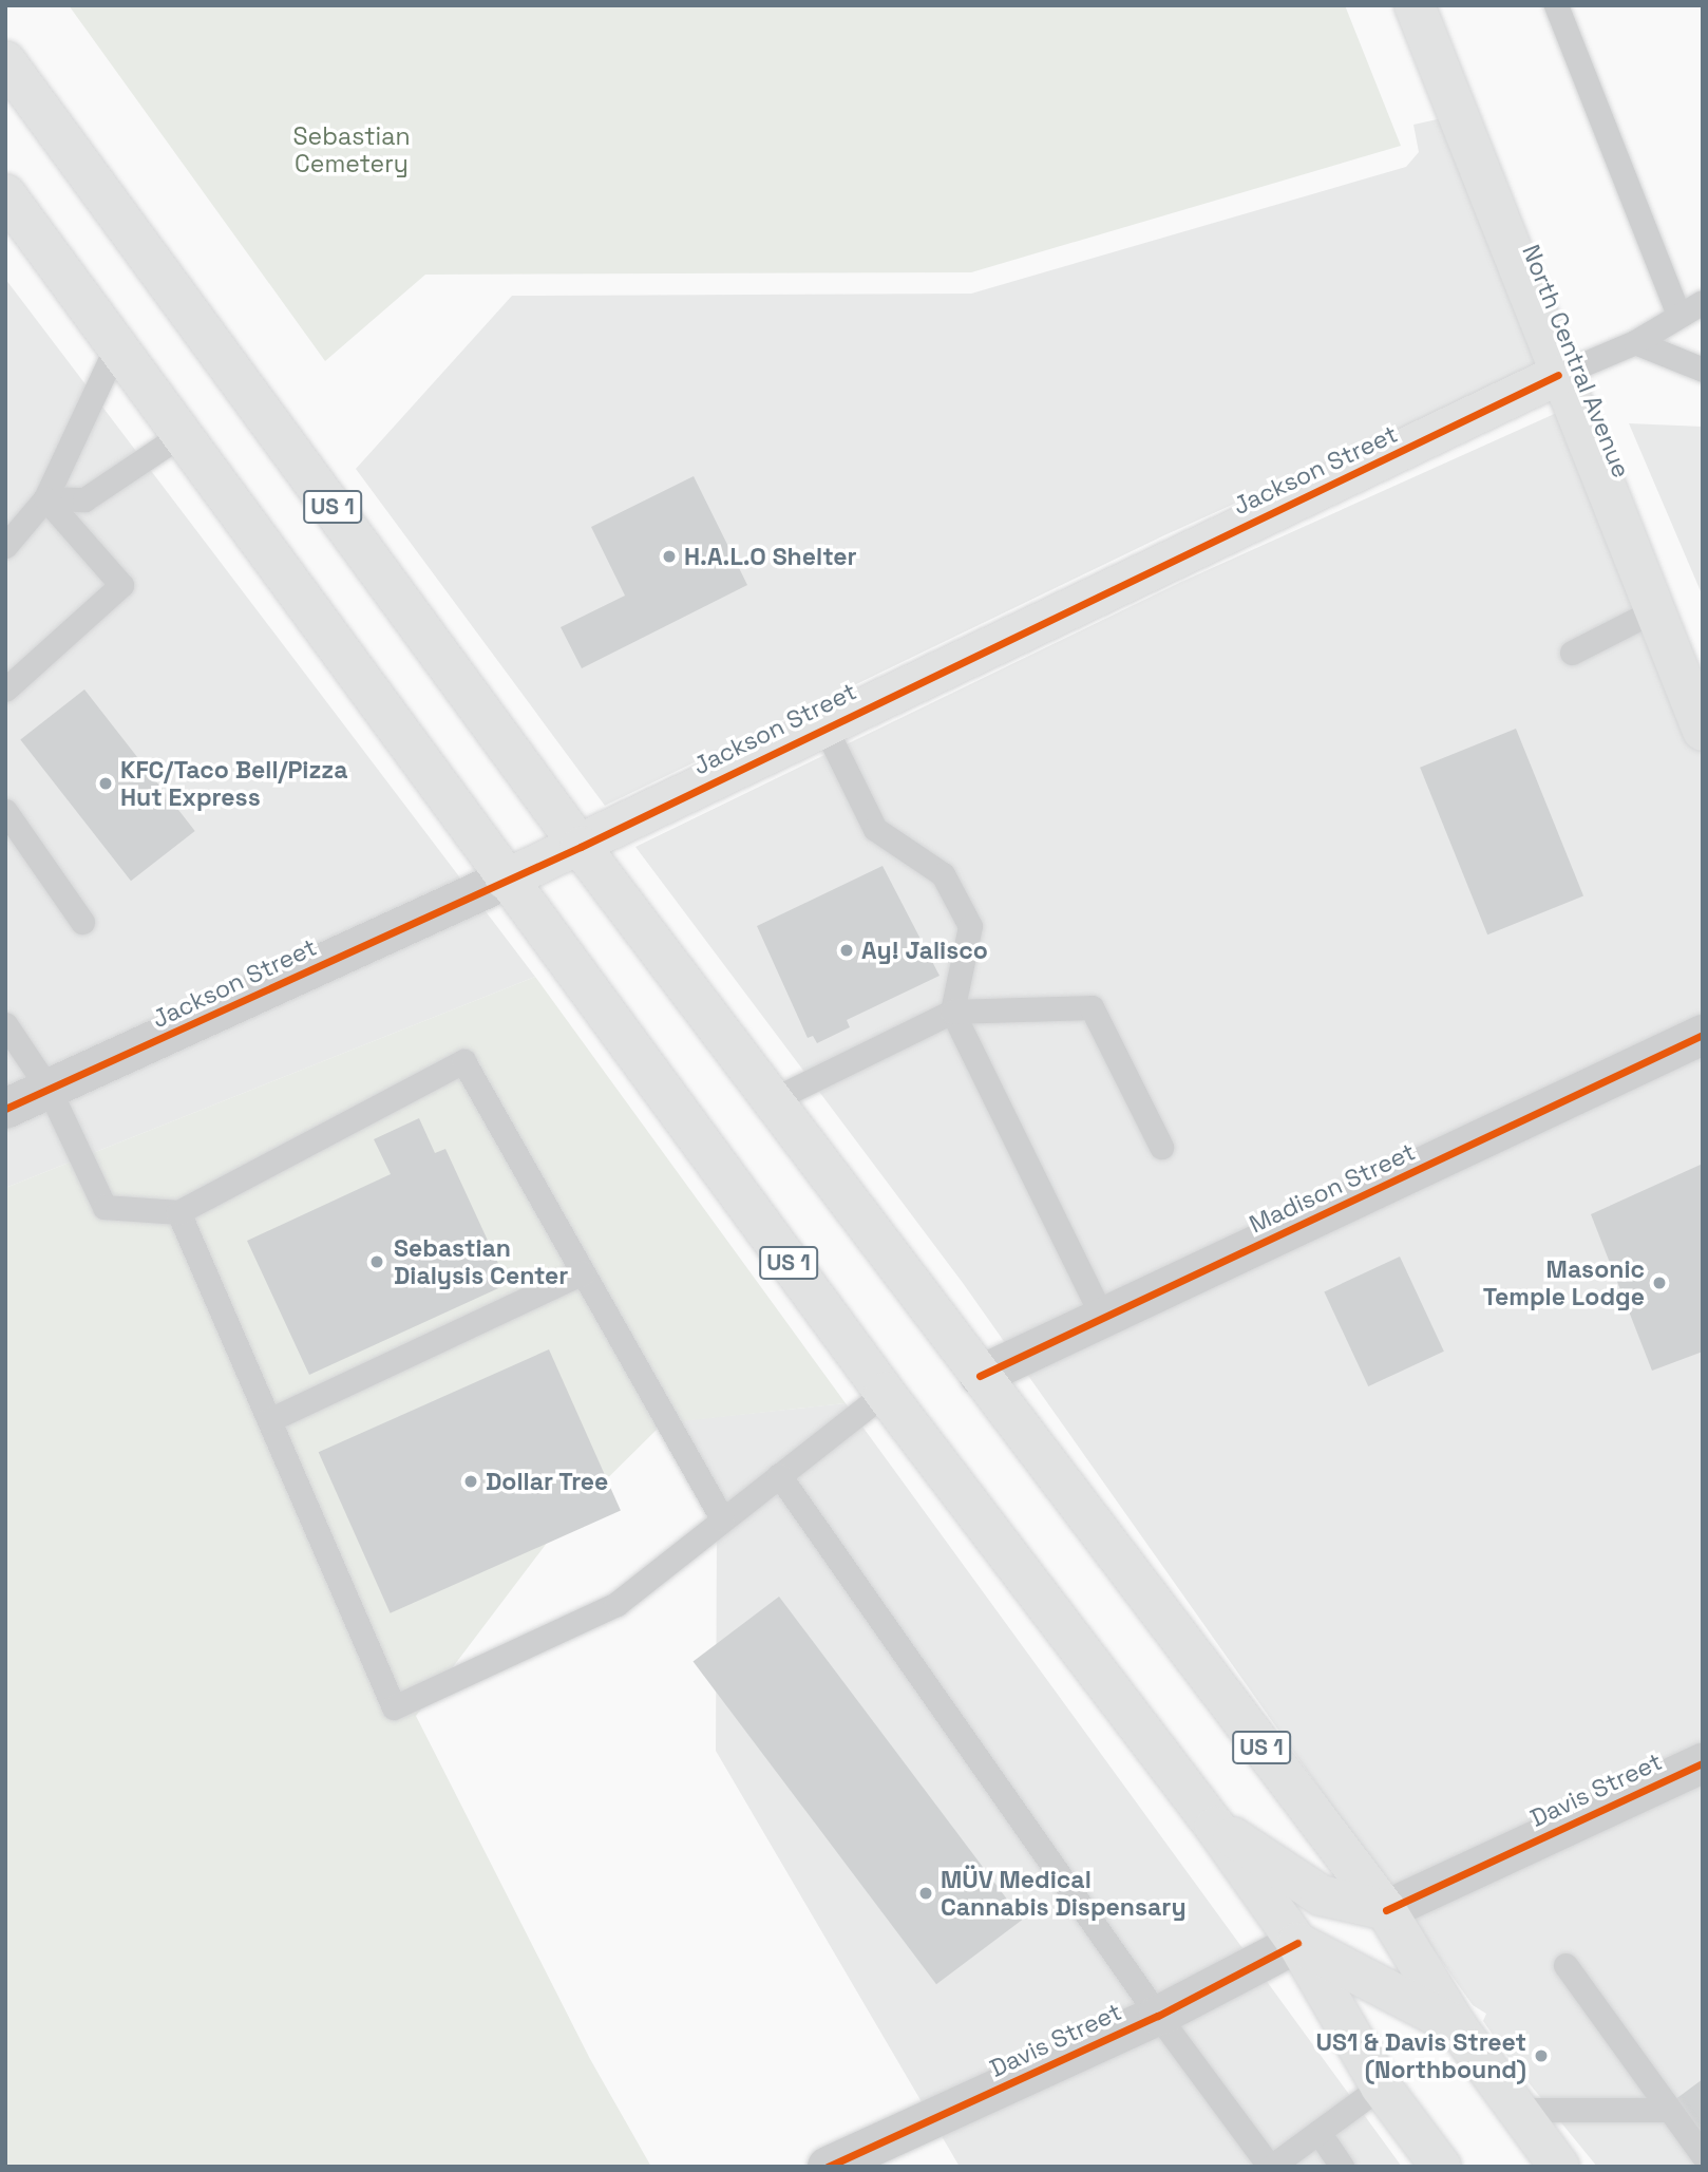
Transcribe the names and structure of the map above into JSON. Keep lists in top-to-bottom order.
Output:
{
  "streets": {
    "main road": ["North Central Avenue", "Jackson Street", "US 1"],
    "street": ["Madison Street", "Davis Street"]
  },
  "crossings": [
    ["North Central Avenue", "Jackson Street"],
    ["Jackson Street", "US 1"],
    ["US 1", "Madison Street"],
    ["US 1", "Davis Street"]
  ],
  "parks": ["Sebastian Cemetery"],
  "places": [
    "H.A.L.O Shelter",
    "KFC/Taco Bell/Pizza Hut Express",
    "Ay! Jalisco",
    "Sebastian Dialysis Center",
    "Masonic Temple Lodge",
    "Dollar Tree",
    "MÜV Medical Cannabis Dispensary",
    "US1 & Davis Street (Northbound)"
  ]
}
